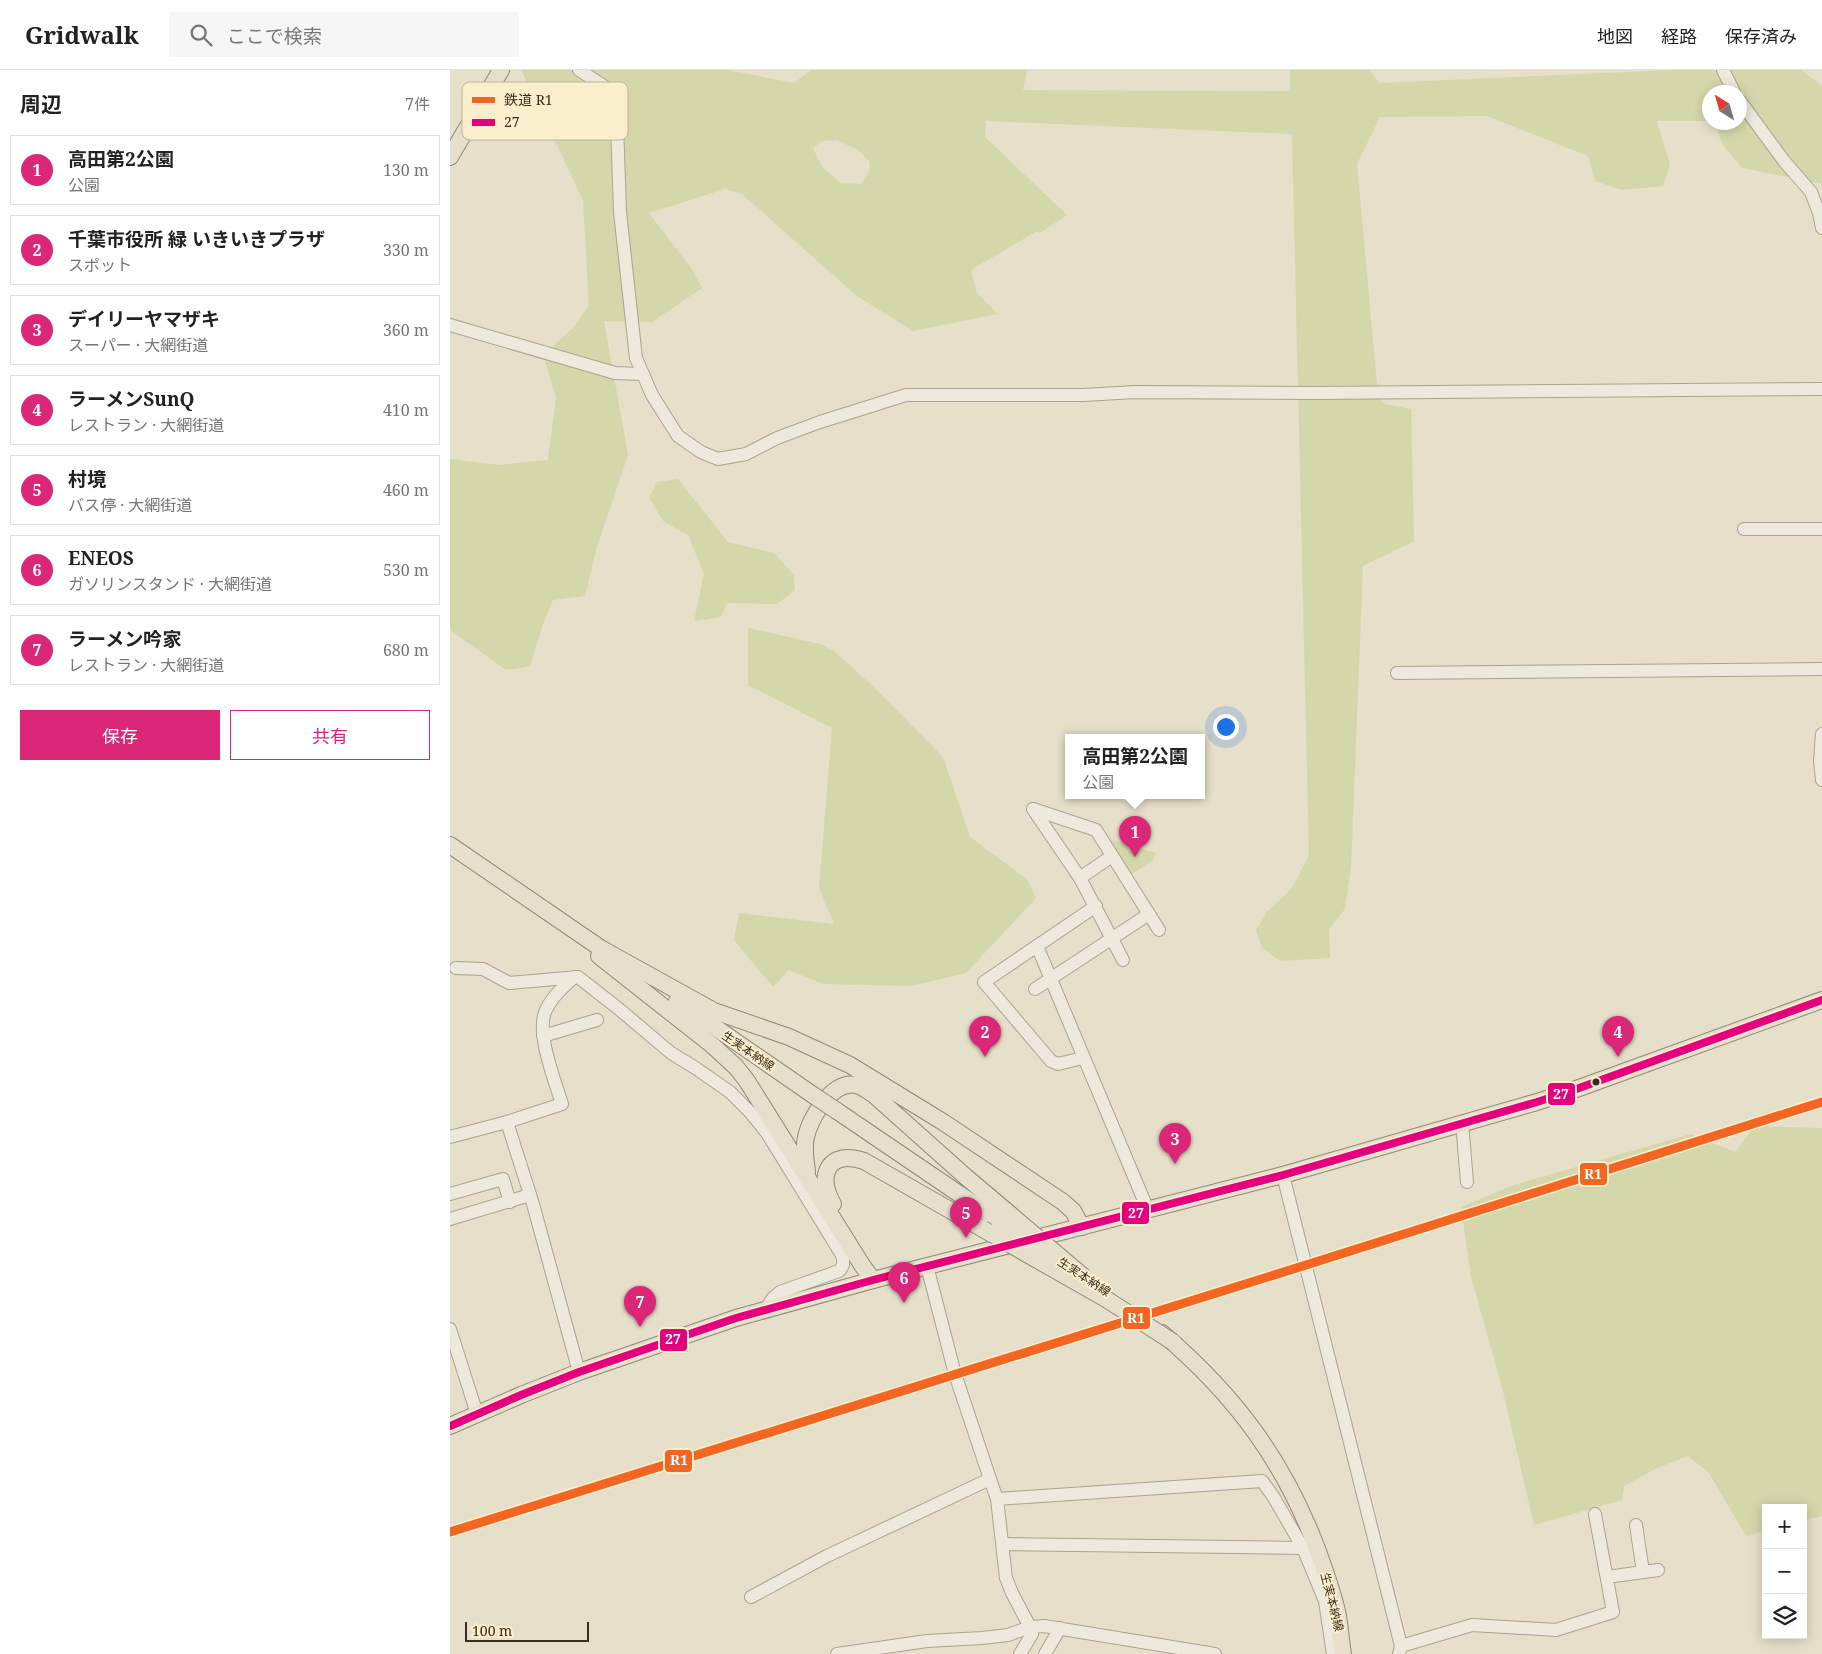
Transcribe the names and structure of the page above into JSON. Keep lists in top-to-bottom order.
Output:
{
  "streets": {
    "main road": ["生実本納線"]
  },
  "lines": ["transit line 27", "rail line R1"],
  "legend": ["鉄道 R1", "27"],
  "scale_bar": "100 m",
  "north": "top left",
  "page": {
    "header": "Gridwalk",
    "search": "ここで検索",
    "nav": ["地図", "経路", "保存済み"],
    "heading": ["周辺", "7件"],
    "list": [
      {
        "mark": "1",
        "name": "高田第2公園",
        "note": "公園",
        "value": "130 m"
      },
      {
        "mark": "2",
        "name": "千葉市役所 緑 いきいきプラザ",
        "note": "スポット",
        "value": "330 m"
      },
      {
        "mark": "3",
        "name": "デイリーヤマザキ",
        "note": "スーパー · 大網街道",
        "value": "360 m"
      },
      {
        "mark": "4",
        "name": "ラーメンSunQ",
        "note": "レストラン · 大網街道",
        "value": "410 m"
      },
      {
        "mark": "5",
        "name": "村境",
        "note": "バス停 · 大網街道",
        "value": "460 m"
      },
      {
        "mark": "6",
        "name": "ENEOS",
        "note": "ガソリンスタンド · 大網街道",
        "value": "530 m"
      },
      {
        "mark": "7",
        "name": "ラーメン吟家",
        "note": "レストラン · 大網街道",
        "value": "680 m"
      }
    ],
    "buttons": ["保存", "共有"],
    "popup": ["高田第2公園", "公園"],
    "pins": [
      "1",
      "2",
      "4",
      "3",
      "5",
      "6",
      "7"
    ],
    "map_buttons": ["+", "−"],
    "scale": "100 m"
  }
}
